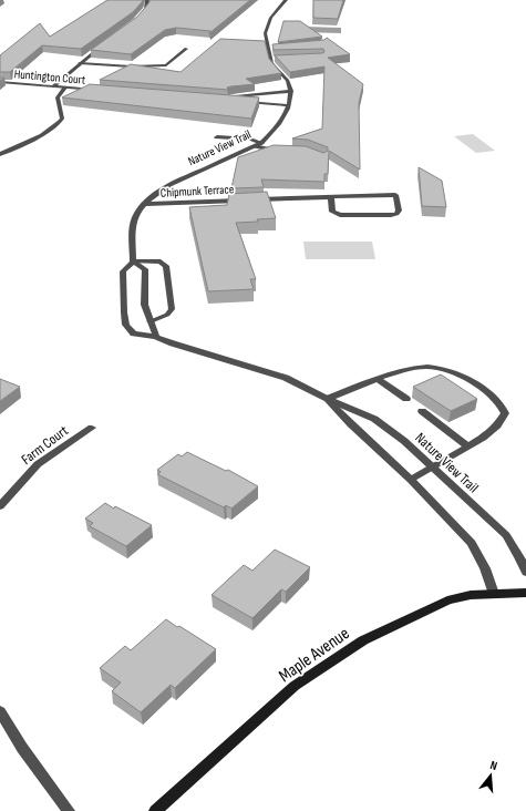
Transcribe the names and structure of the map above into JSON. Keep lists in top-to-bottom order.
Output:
{
  "streets": {
    "main road": ["Maple Avenue"],
    "street": [
      "Huntington Court",
      "Nature View Trail",
      "Chipmunk Terrace",
      "Farm Court"
    ]
  },
  "crossings": [
    ["Nature View Trail", "Chipmunk Terrace"],
    ["Nature View Trail", "Maple Avenue"]
  ],
  "north": "top"
}
